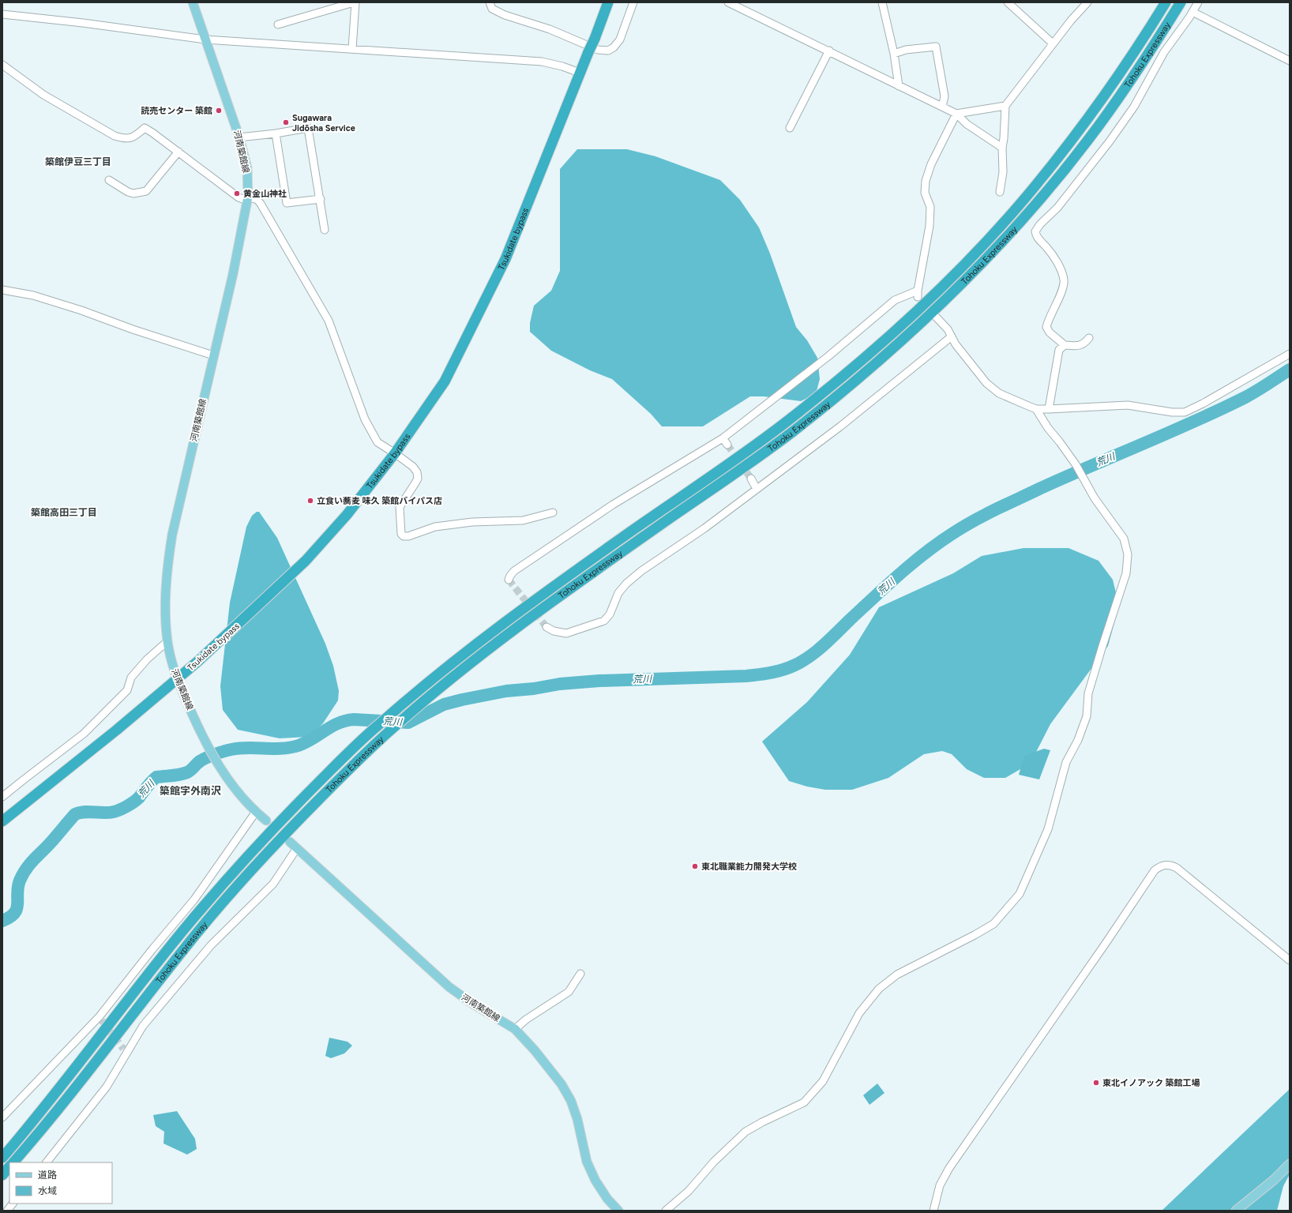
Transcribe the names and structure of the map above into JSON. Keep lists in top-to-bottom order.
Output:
{
  "streets": {
    "highway": ["Tohoku Expressway", "Tsukidate bypass"],
    "main road": ["河南築館線"]
  },
  "districts": ["築館伊豆三丁目", "築館高田三丁目", "築館字外南沢"],
  "water": ["荒川"],
  "places": [
    "読売センター 築館",
    "Sugawara Jidōsha Service",
    "黄金山神社",
    "立食い蕎麦 味久 築館バイパス店",
    "東北職業能力開発大学校",
    "東北イノアック 築館工場"
  ],
  "legend": ["道路", "水域"]
}
